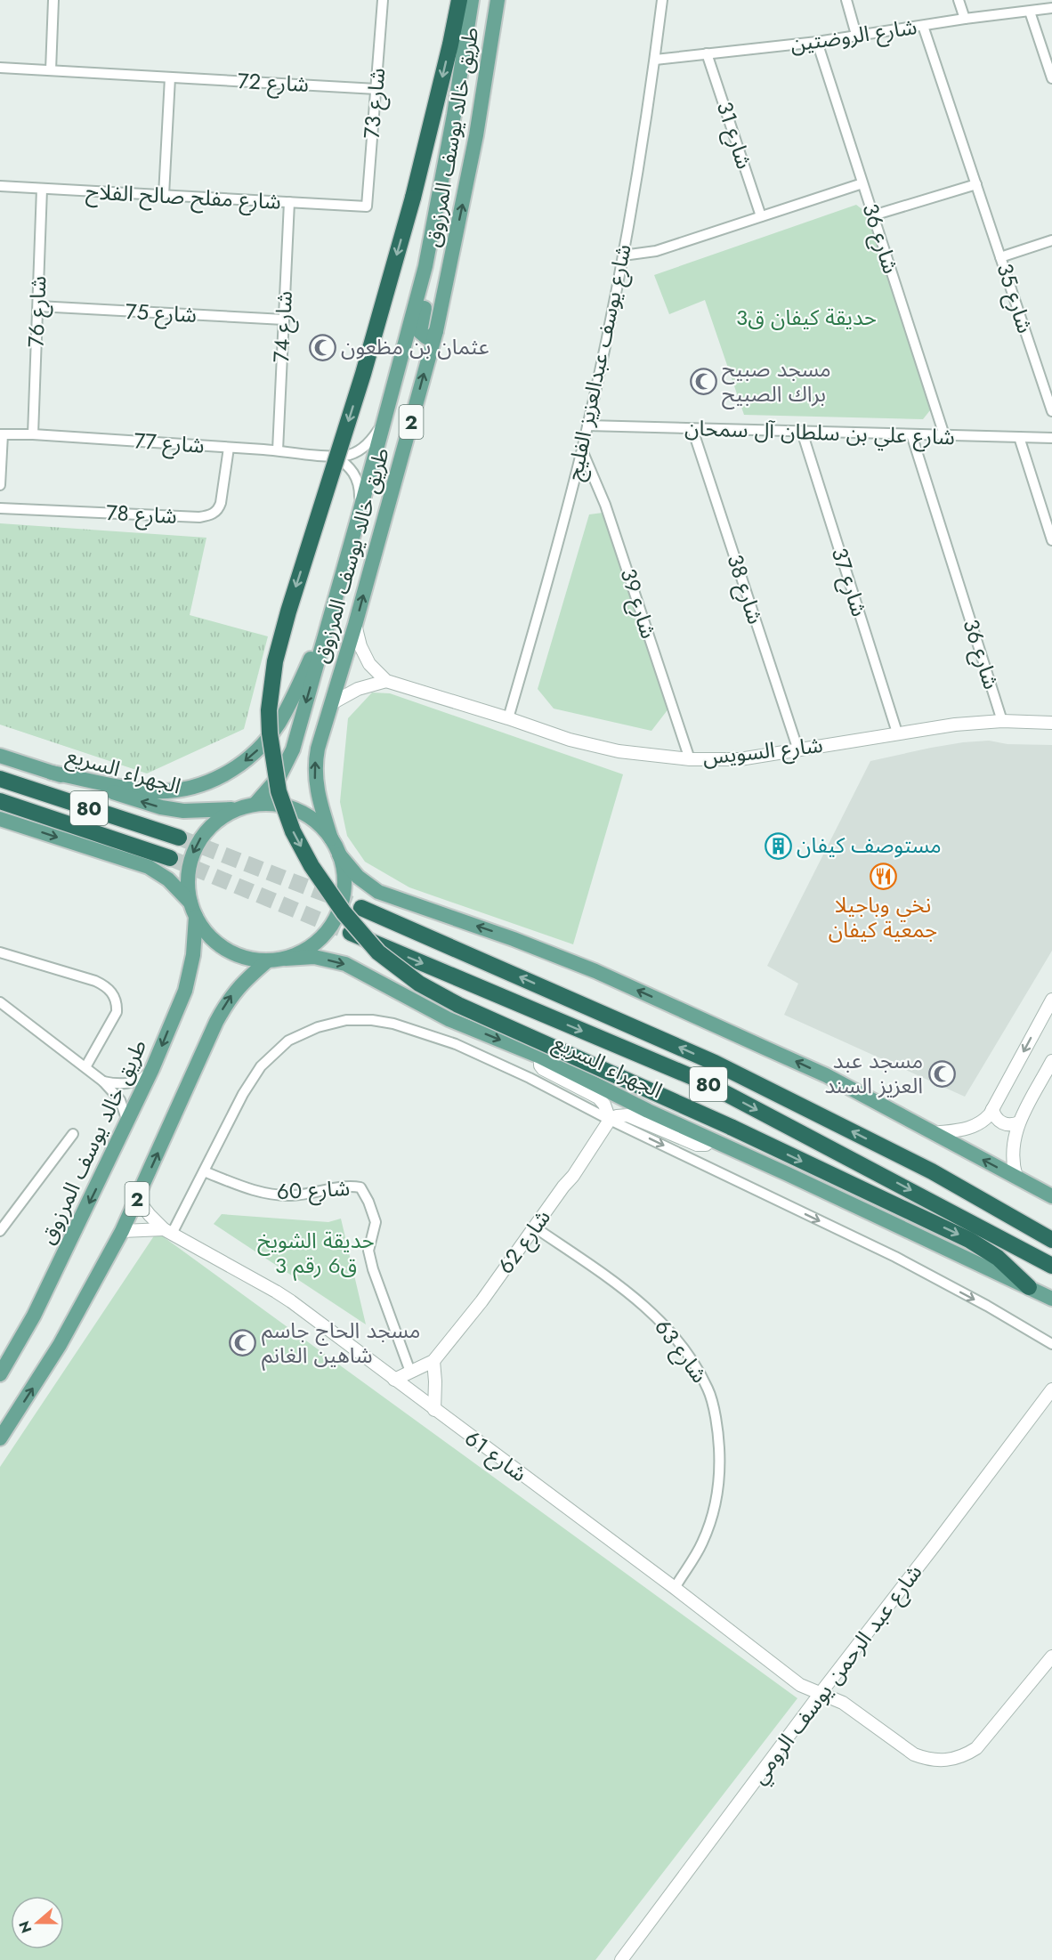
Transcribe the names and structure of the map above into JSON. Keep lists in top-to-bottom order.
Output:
{
  "streets": {
    "highway": ["الجهراء السريع", "80"],
    "main road": ["طريق خالد يوسف المرزوق", "2"],
    "street": [
      "شارع الروضتين",
      "شارع 72",
      "شارع 73",
      "شارع 31",
      "شارع مفلح صالح الفلاح",
      "شارع 36",
      "شارع 35",
      "شارع 76",
      "شارع 75",
      "شارع 74",
      "شارع يوسف عبدالعزيز الفليج",
      "شارع علي بن سلطان آل سمحان",
      "شارع 77",
      "شارع 78",
      "شارع 37",
      "شارع 38",
      "39 شارع",
      "شارع السويس",
      "شارع 60",
      "شارع 62",
      "شارع 63",
      "شارع 61",
      "شارع عبد الرحمن يوسف الرومي"
    ]
  },
  "crossings": [
    ["شارع الروضتين", "شارع 31"],
    ["شارع الروضتين", "شارع 36"],
    ["شارع الروضتين", "شارع 35"],
    ["شارع الروضتين", "شارع يوسف عبدالعزيز الفليج"],
    ["شارع 72", "شارع 73"],
    ["شارع 73", "شارع مفلح صالح الفلاح"],
    ["طريق خالد يوسف المرزوق", "2"],
    ["طريق خالد يوسف المرزوق", "شارع 77"],
    ["طريق خالد يوسف المرزوق", "شارع السويس"],
    ["طريق خالد يوسف المرزوق", "الجهراء السريع"],
    ["شارع مفلح صالح الفلاح", "شارع 76"],
    ["شارع مفلح صالح الفلاح", "شارع 74"],
    ["شارع 36", "شارع علي بن سلطان آل سمحان"],
    ["شارع 36", "شارع السويس"],
    ["شارع 76", "شارع 75"],
    ["شارع 76", "شارع 77"],
    ["شارع 75", "شارع 74"],
    ["شارع 74", "شارع 77"],
    ["شارع يوسف عبدالعزيز الفليج", "شارع علي بن سلطان آل سمحان"],
    ["شارع يوسف عبدالعزيز الفليج", "39 شارع"],
    ["شارع يوسف عبدالعزيز الفليج", "شارع السويس"],
    ["2", "الجهراء السريع"],
    ["2", "شارع 61"],
    ["شارع علي بن سلطان آل سمحان", "شارع 37"],
    ["شارع علي بن سلطان آل سمحان", "شارع 38"],
    ["شارع 77", "شارع 78"],
    ["شارع 37", "شارع السويس"],
    ["شارع 38", "شارع السويس"],
    ["39 شارع", "شارع السويس"],
    ["شارع 60", "شارع 62"],
    ["شارع 62", "شارع 63"],
    ["شارع 62", "شارع 61"],
    ["شارع 63", "شارع 61"],
    ["شارع 61", "شارع عبد الرحمن يوسف الرومي"]
  ],
  "parks": ["حديقة كيفان ق3", "حديقة الشويخ ق6 رقم 3"],
  "places": {
    "mosque": [
      "عثمان بن مظعون",
      "مسجد صبيح براك الصبيح",
      "مسجد عبد العزيز السند",
      "مسجد الحاج جاسم شاهين الغانم"
    ],
    "building": ["مستوصف كيفان"],
    "restaurant": ["نخي وباجيلا جمعية كيفان"]
  },
  "north": "left"
}
